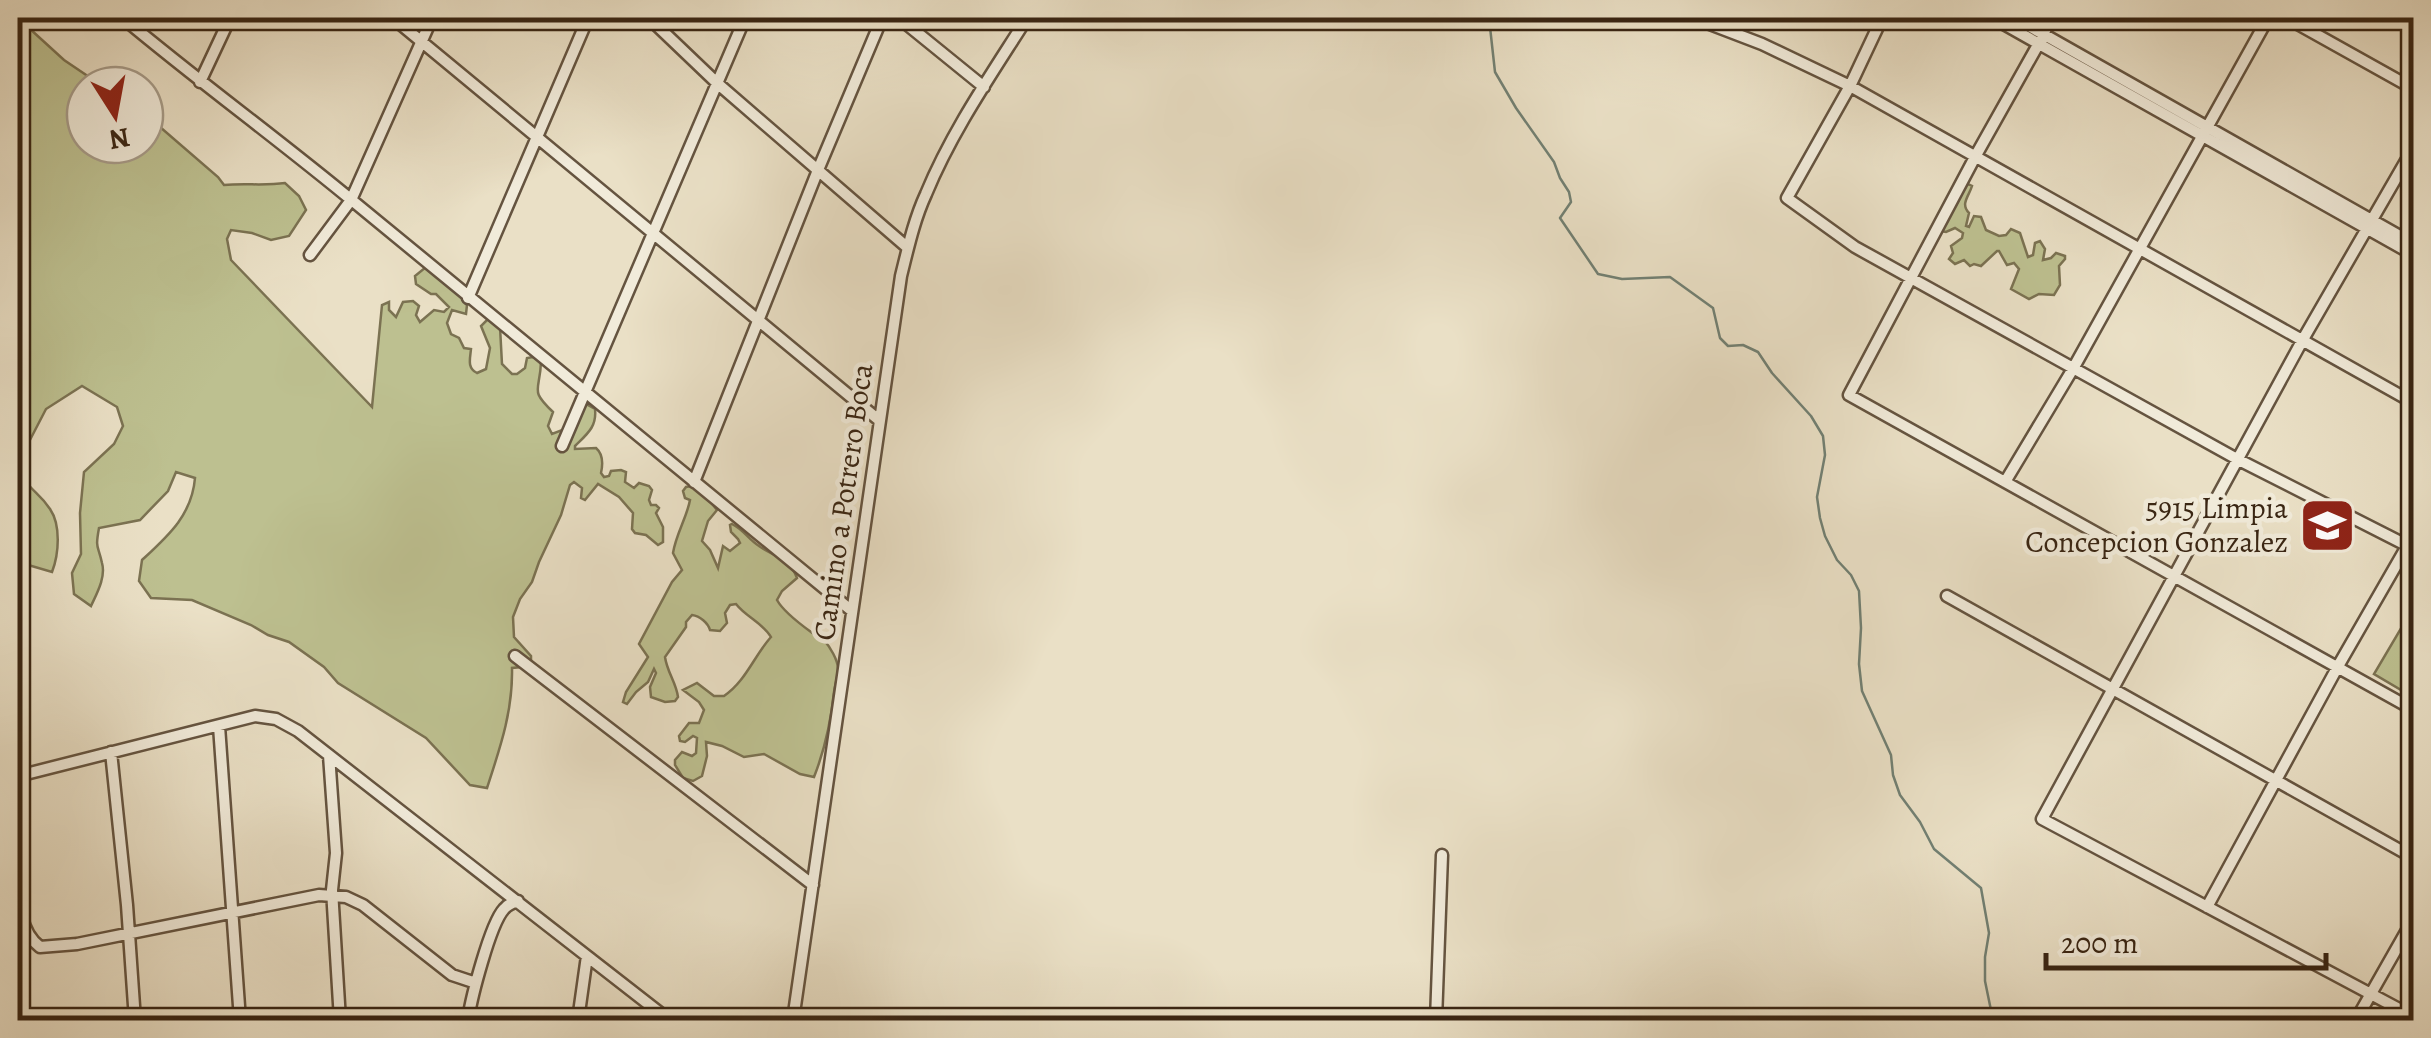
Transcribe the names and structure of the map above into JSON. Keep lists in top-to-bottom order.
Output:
{
  "streets": {
    "street": ["Camino a Potrero Boca"]
  },
  "places": {
    "school or university": ["5915 Limpia Concepcion Gonzalez"]
  },
  "scale_bar": "200 m",
  "north": "bottom"
}
